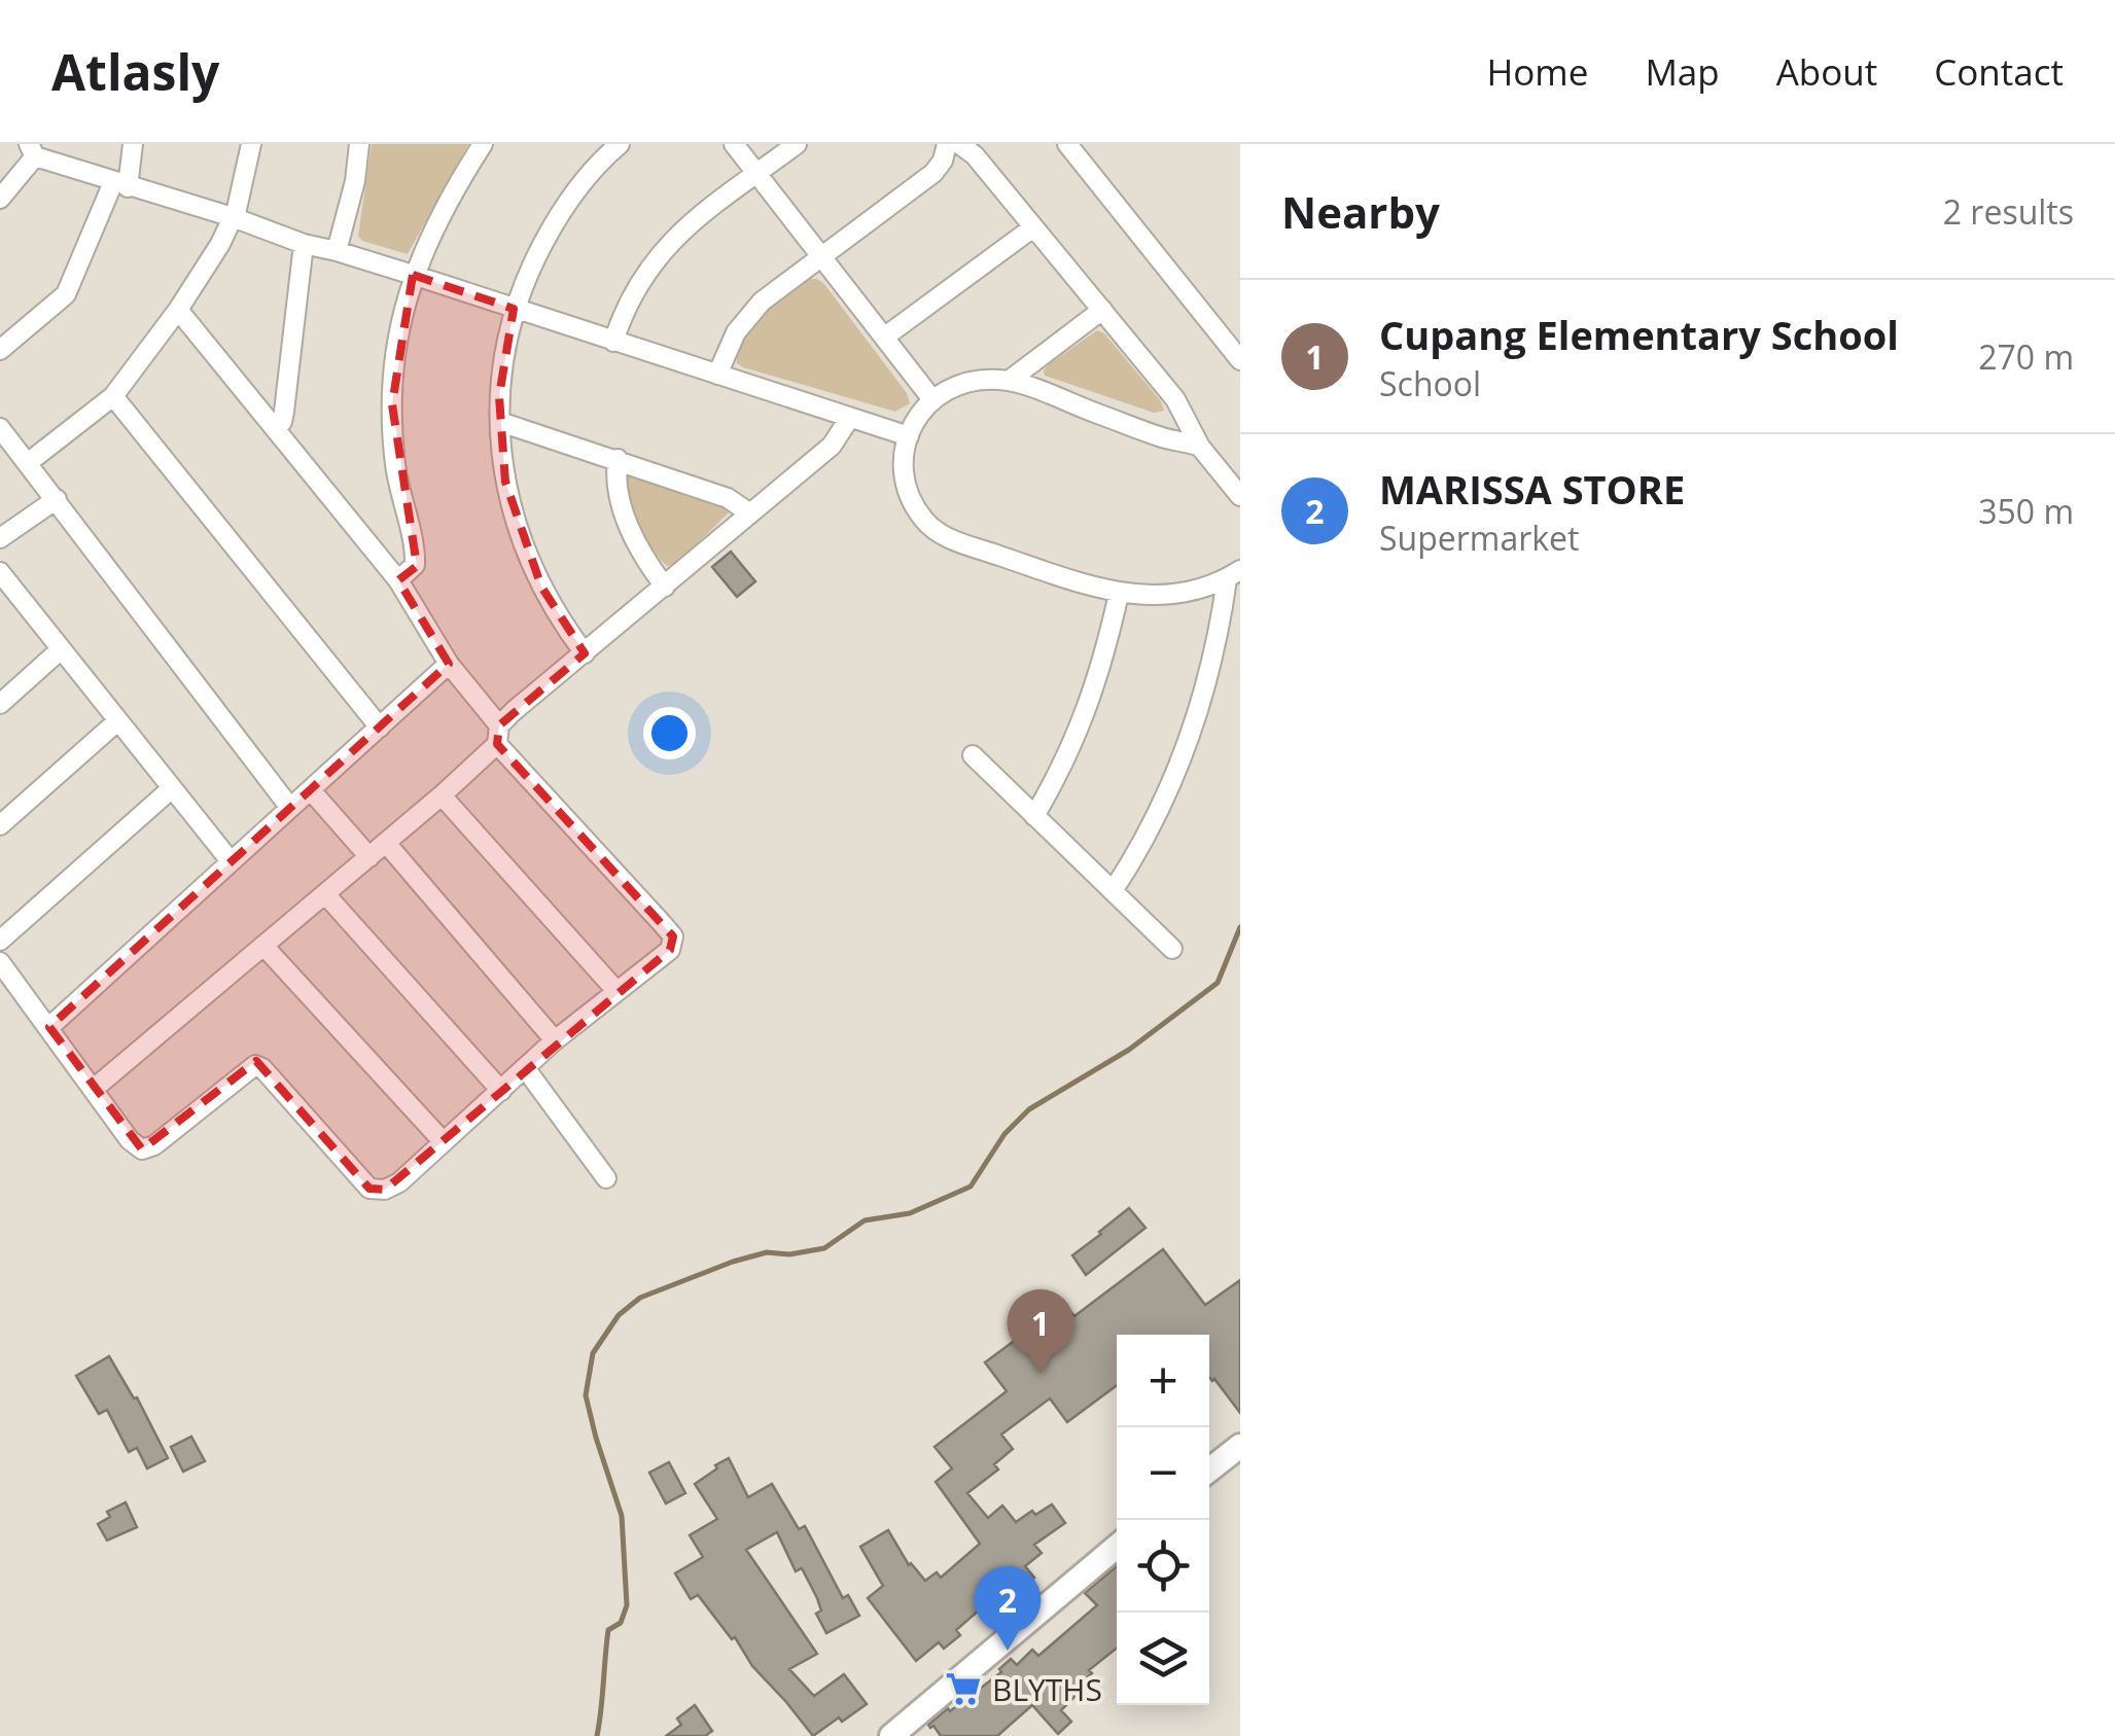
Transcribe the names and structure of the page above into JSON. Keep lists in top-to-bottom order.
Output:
{
  "places": {
    "supermarket": ["BLYTHS"]
  },
  "page": {
    "header": "Atlasly",
    "nav": [
      "Home",
      "Map",
      "About",
      "Contact"
    ],
    "heading": ["Nearby", "2 results"],
    "list": [
      {
        "mark": "1",
        "name": "Cupang Elementary School",
        "note": "School",
        "value": "270 m"
      },
      {
        "mark": "2",
        "name": "MARISSA STORE",
        "note": "Supermarket",
        "value": "350 m"
      }
    ],
    "pins": ["1", "2"],
    "map_buttons": ["+", "−"]
  }
}
